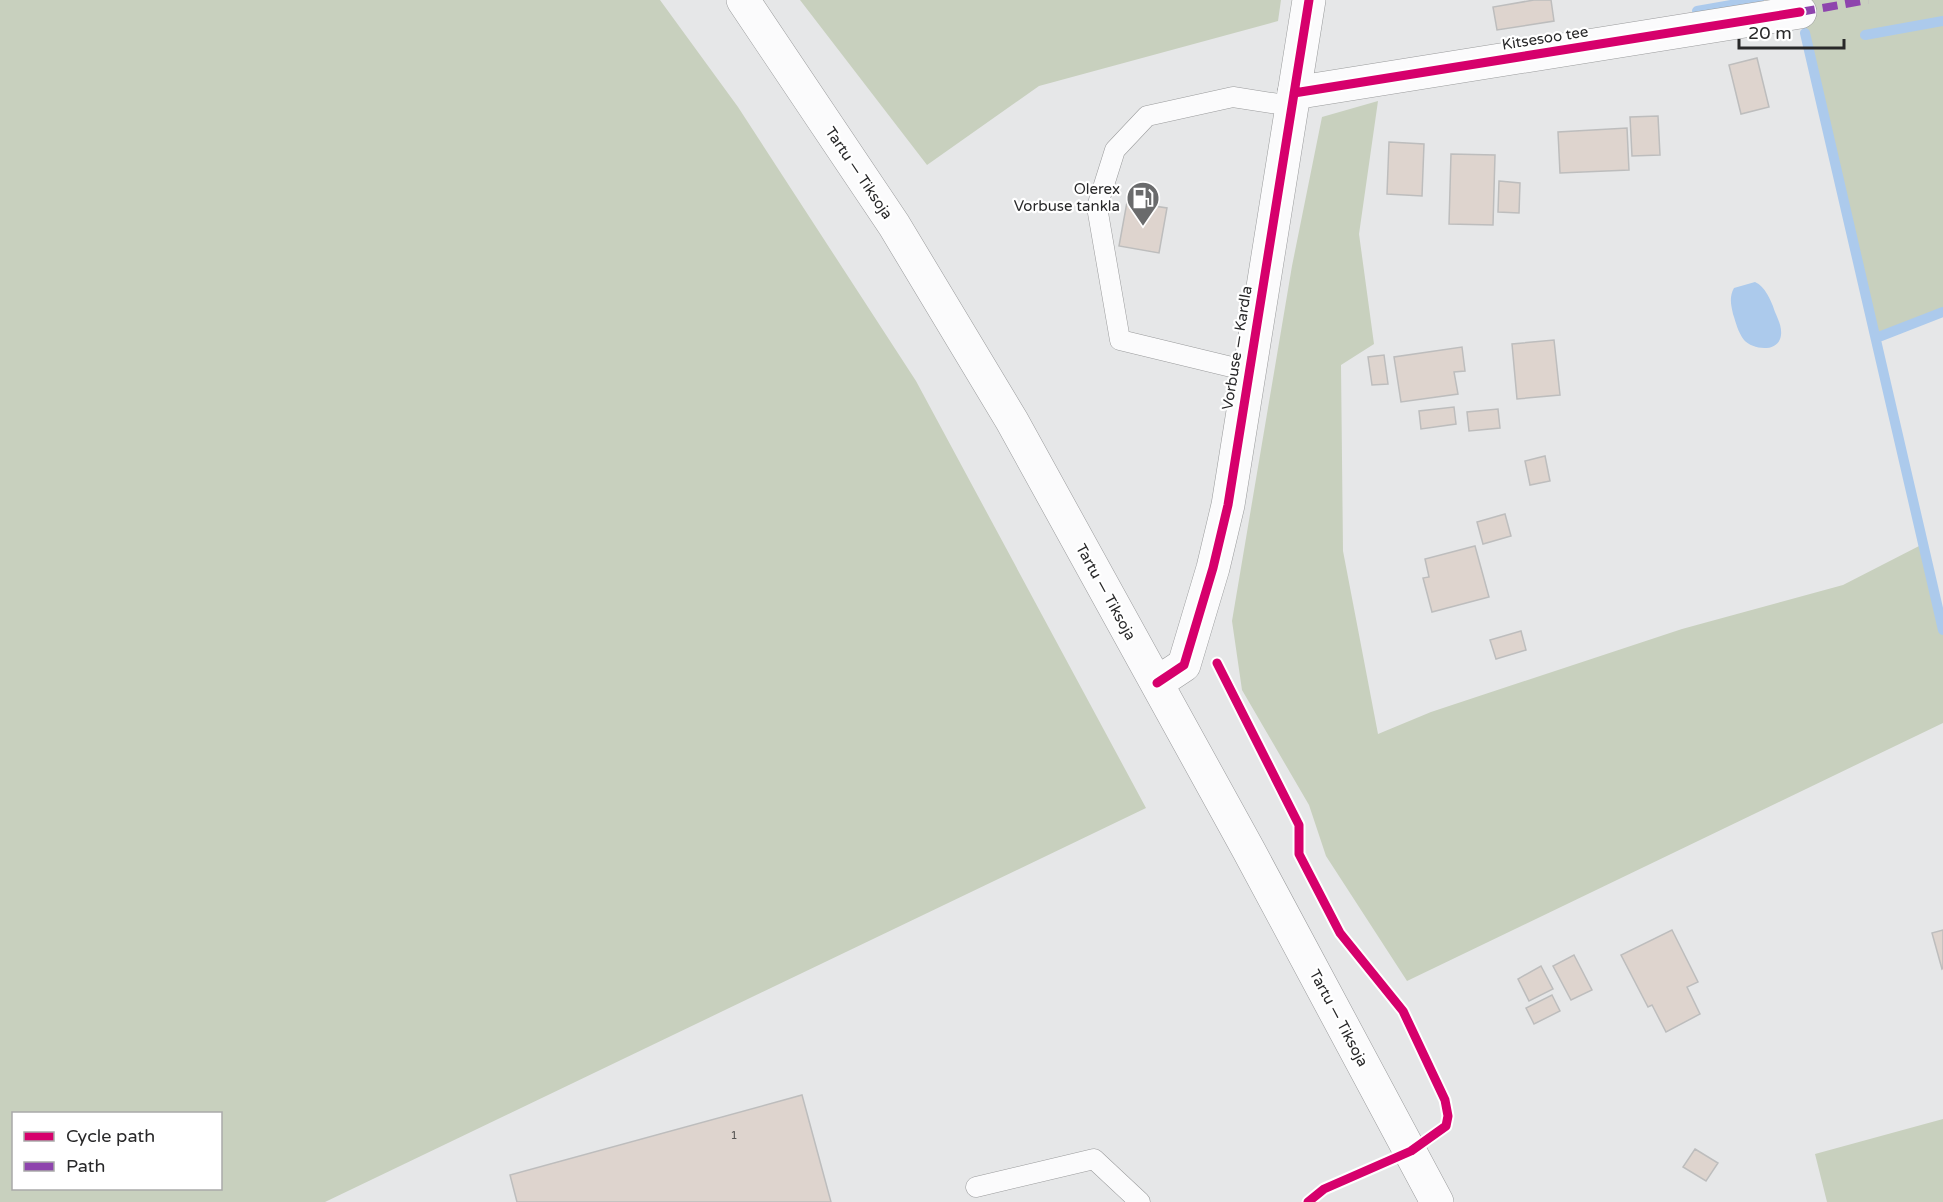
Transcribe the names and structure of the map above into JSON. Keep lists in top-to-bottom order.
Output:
{
  "streets": {
    "main road": ["Kitsesoo tee", "Tartu — Tiksoja", "Vorbuse — Kardla"]
  },
  "crossings": [
    ["Kitsesoo tee", "Vorbuse — Kardla"],
    ["Tartu — Tiksoja", "Vorbuse — Kardla"]
  ],
  "places": {
    "fuel station": ["Olerex Vorbuse tankla"]
  },
  "house_numbers": ["1"],
  "legend": ["Cycle path", "Path"],
  "scale_bar": "20 m"
}
